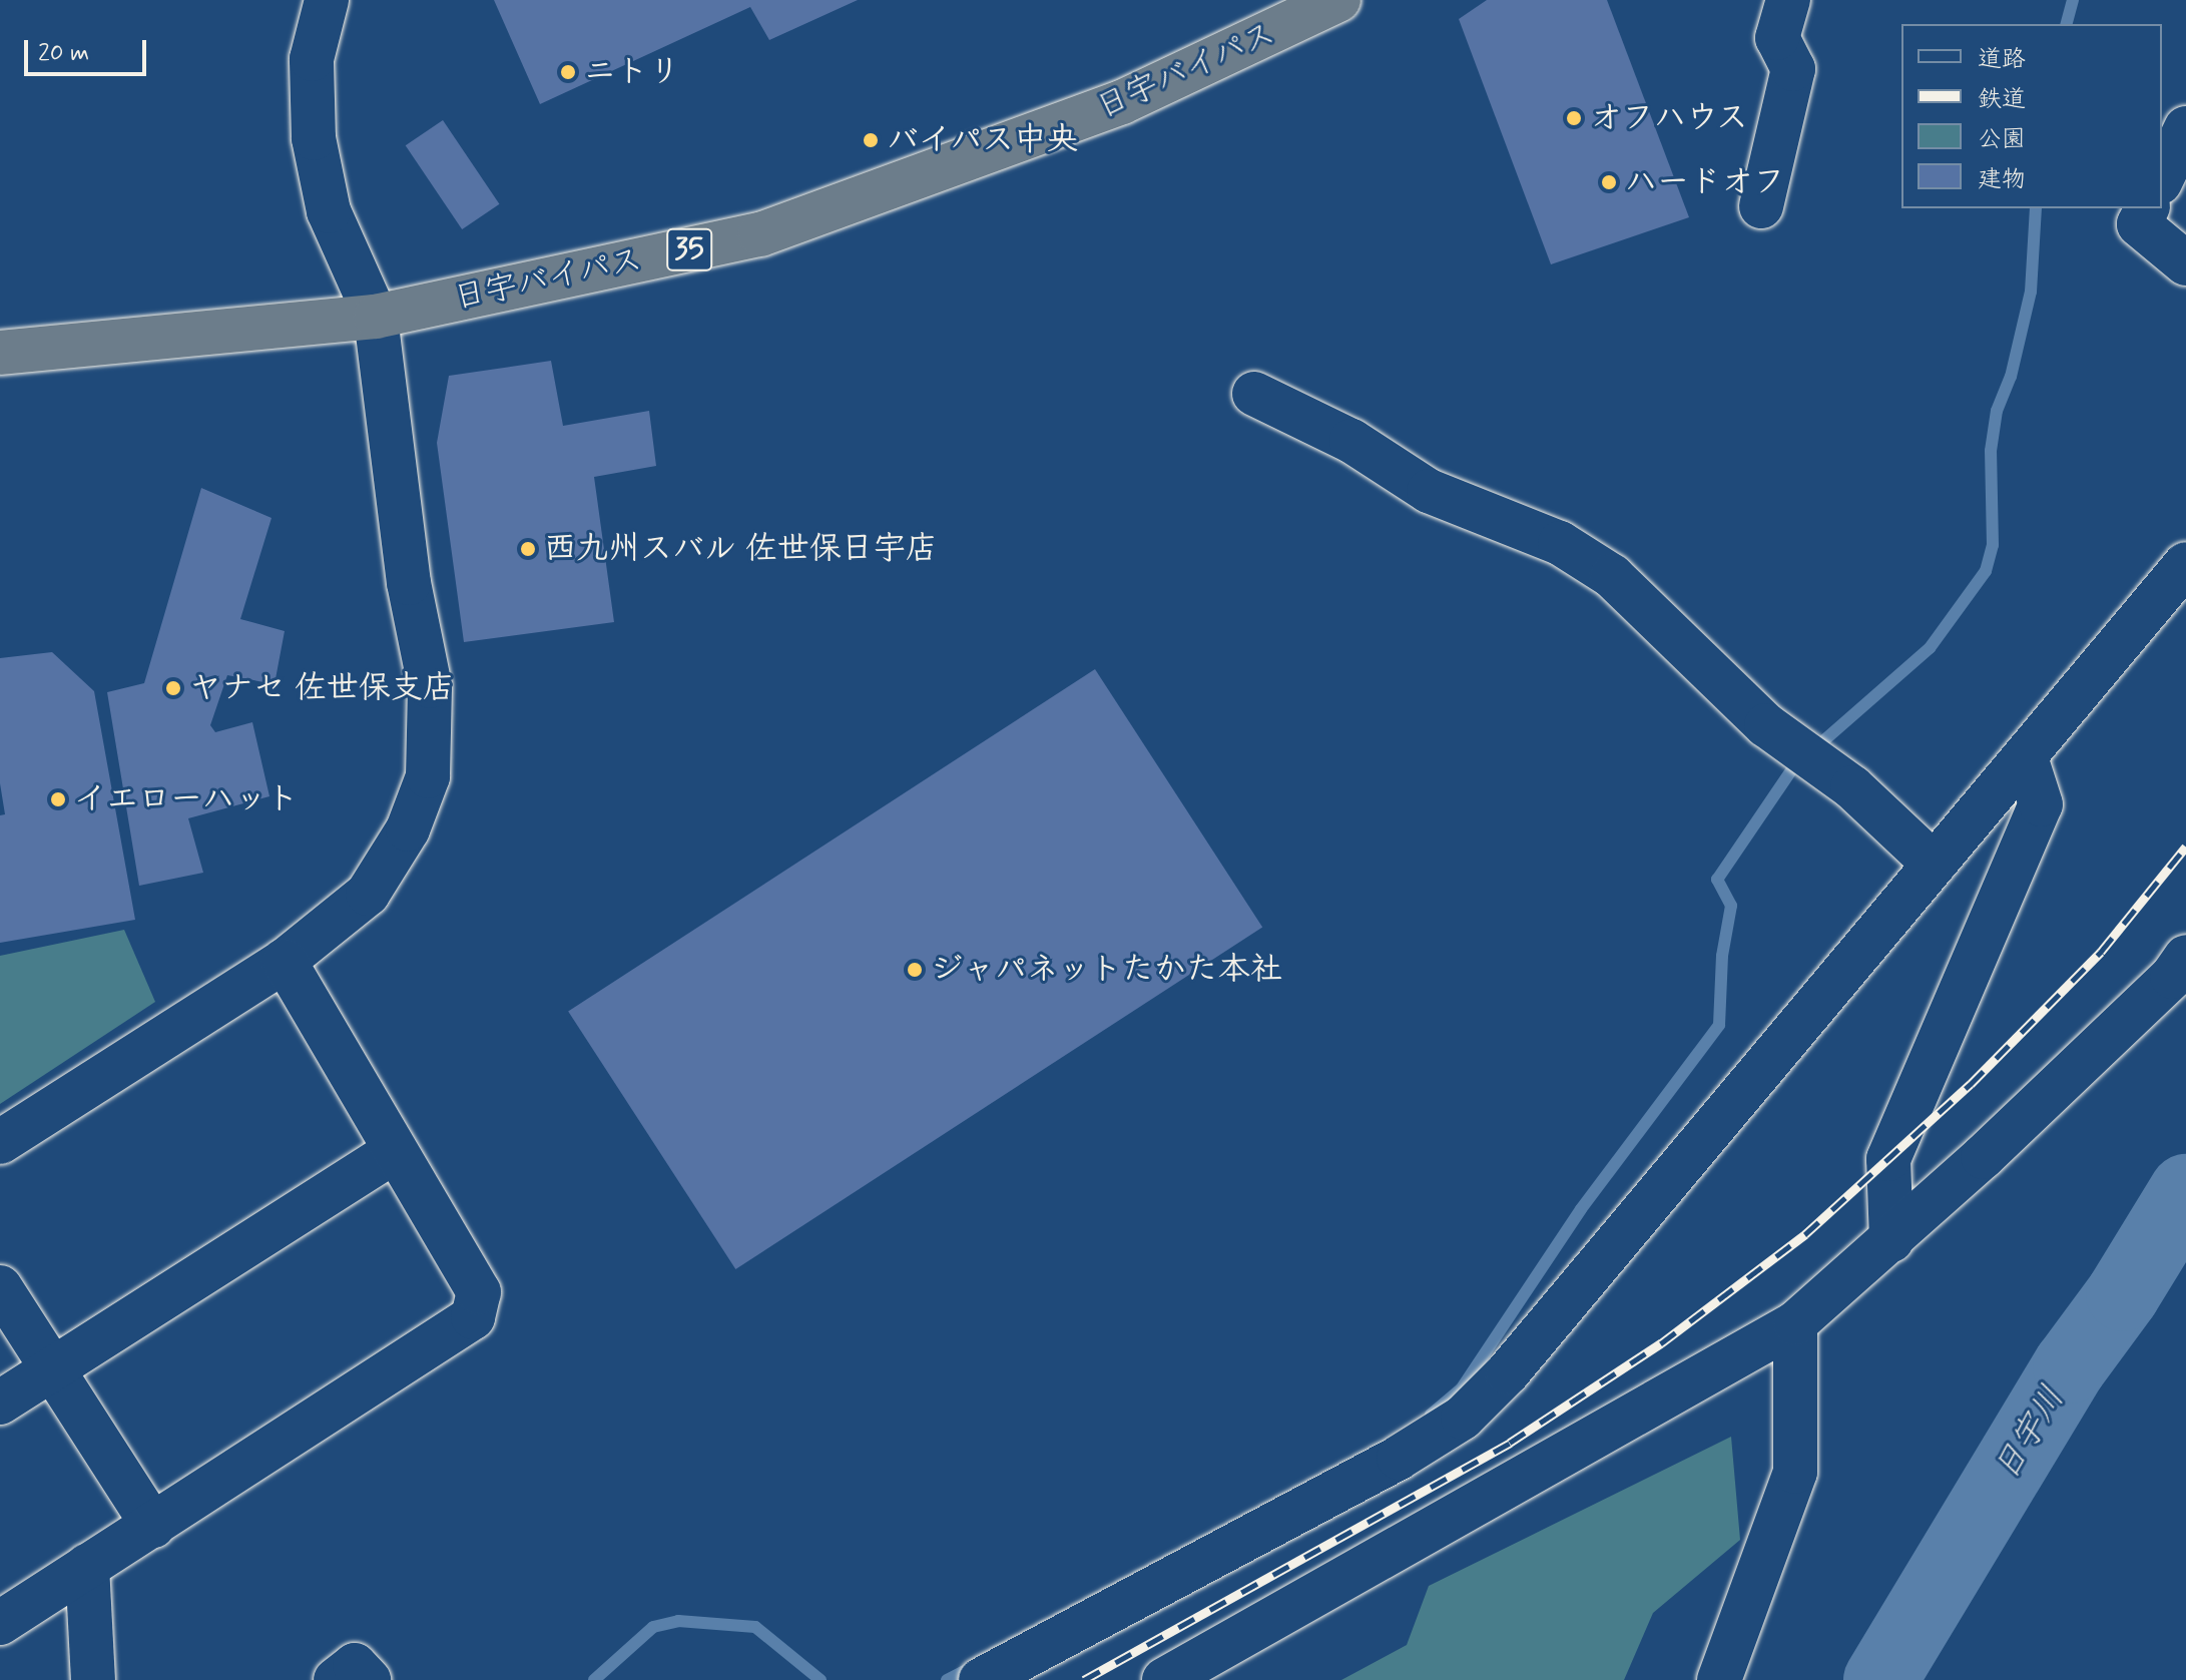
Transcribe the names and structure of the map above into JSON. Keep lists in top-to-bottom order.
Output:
{
  "streets": {
    "highway": ["日宇バイパス", "35"]
  },
  "water": ["日宇川"],
  "places": [
    "ニトリ",
    "オフハウス",
    "バイパス中央",
    "ハードオフ",
    "西九州スバル 佐世保日宇店",
    "ヤナセ 佐世保支店",
    "イエローハット",
    "ジャパネットたかた本社"
  ],
  "legend": [
    "道路",
    "鉄道",
    "公園",
    "建物"
  ],
  "scale_bar": "20 m"
}
